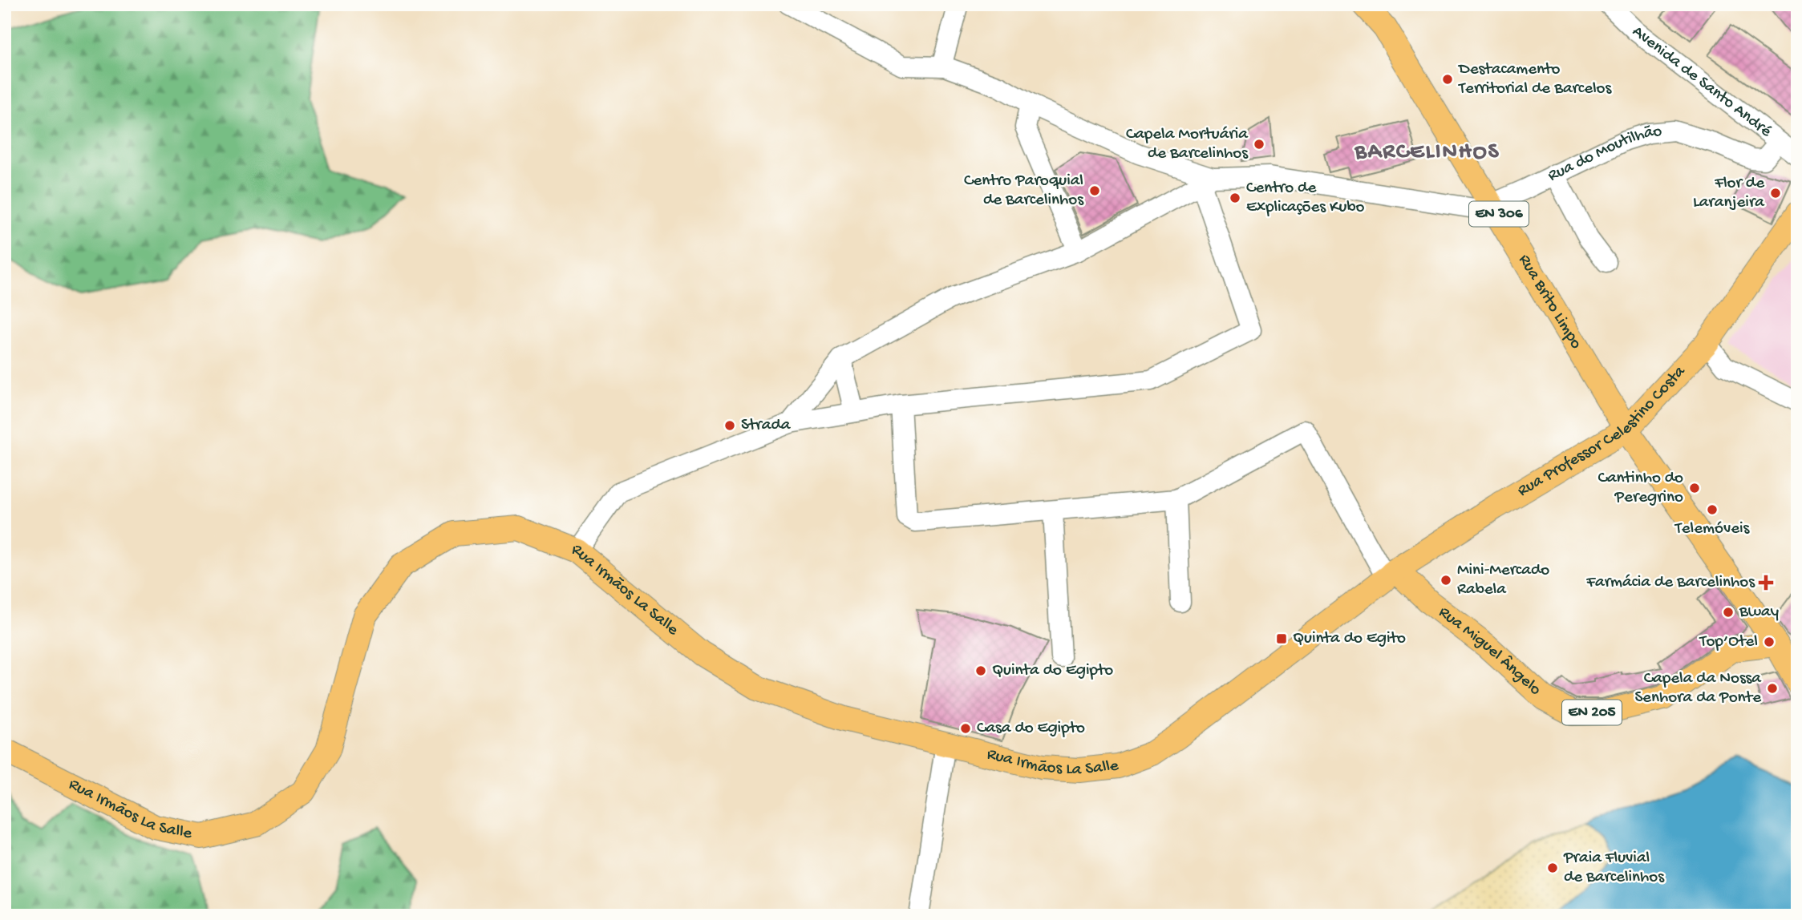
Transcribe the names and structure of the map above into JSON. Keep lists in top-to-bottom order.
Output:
{
  "streets": {
    "main road": [
      "EN 306",
      "Rua Brito Limpo",
      "Rua Professor Celestino Costa",
      "Rua Irmãos La Salle",
      "Rua Miguel Ângelo",
      "EN 205"
    ],
    "street": ["Avenida de Santo André", "Rua do Moutilhão"]
  },
  "crossings": [
    ["Avenida de Santo André", "Rua do Moutilhão"],
    ["Rua do Moutilhão", "Rua Brito Limpo"],
    ["Rua Brito Limpo", "Rua Professor Celestino Costa"],
    ["Rua Brito Limpo", "Rua Miguel Ângelo"],
    ["Rua Professor Celestino Costa", "Rua Irmãos La Salle"],
    ["Rua Professor Celestino Costa", "Rua Miguel Ângelo"]
  ],
  "districts": ["BARCELINHOS"],
  "places": {
    "other": [
      "Destacamento Territorial de Barcelos",
      "Capela Mortuária de Barcelinhos",
      "Centro Paroquial de Barcelinhos",
      "Flor de Laranjeira",
      "Centro de Explicações Kubo",
      "Strada",
      "Cantinho do Peregrino",
      "Telemóveis",
      "Mini-Mercado Rabela",
      "Bway",
      "Top’Otel",
      "Quinta do Egipto",
      "Capela da Nossa Senhora da Ponte",
      "Casa do Egipto",
      "Praia Fluvial de Barcelinhos"
    ],
    "health": ["Farmácia de Barcelinhos"],
    "transit": ["Quinta do Egito"]
  }
}
